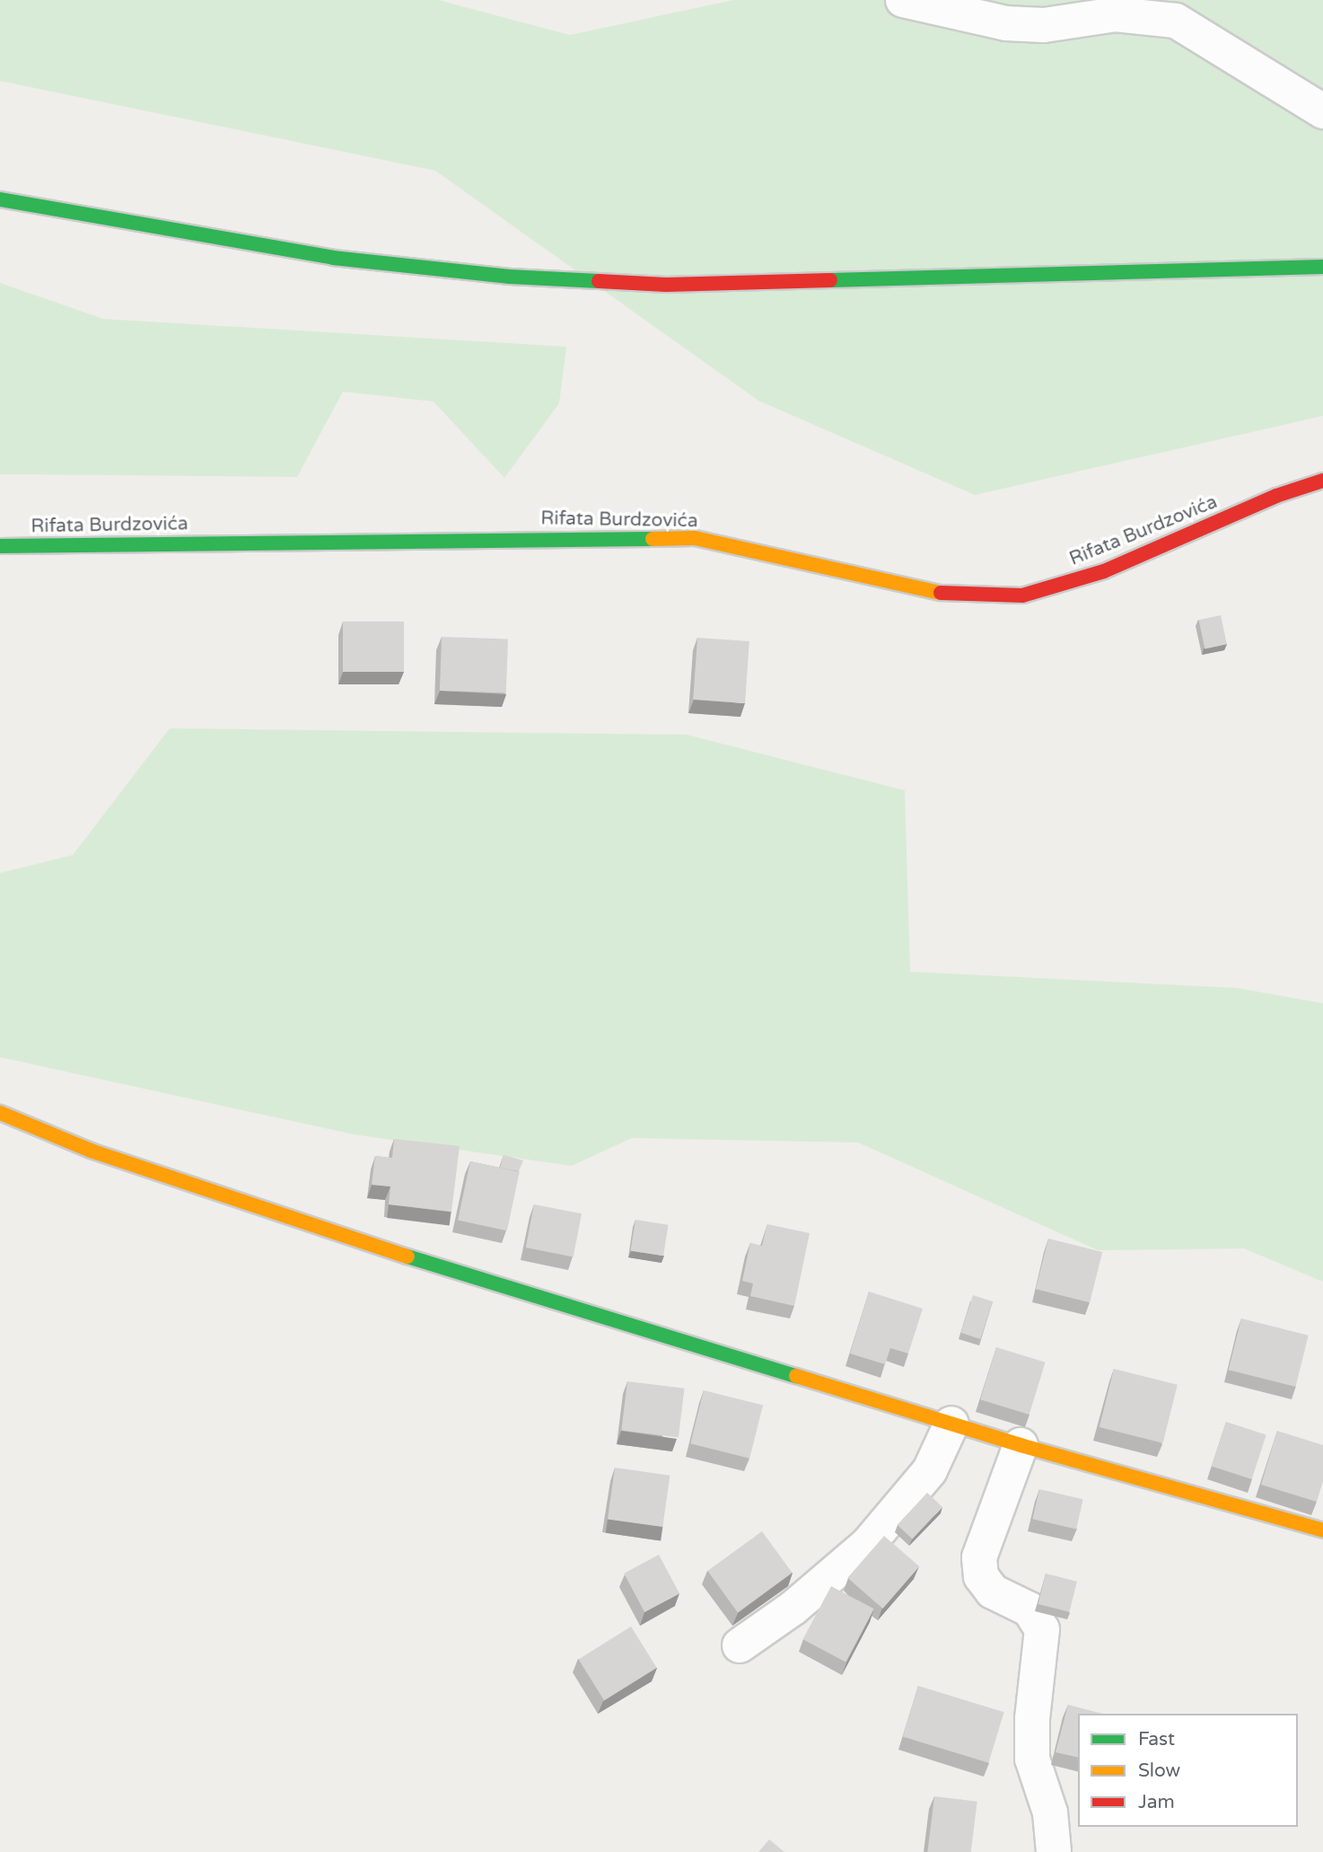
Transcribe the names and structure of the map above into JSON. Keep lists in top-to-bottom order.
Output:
{
  "streets": {
    "street": ["Rifata Burdzovića"]
  },
  "legend": ["Fast", "Slow", "Jam"]
}
